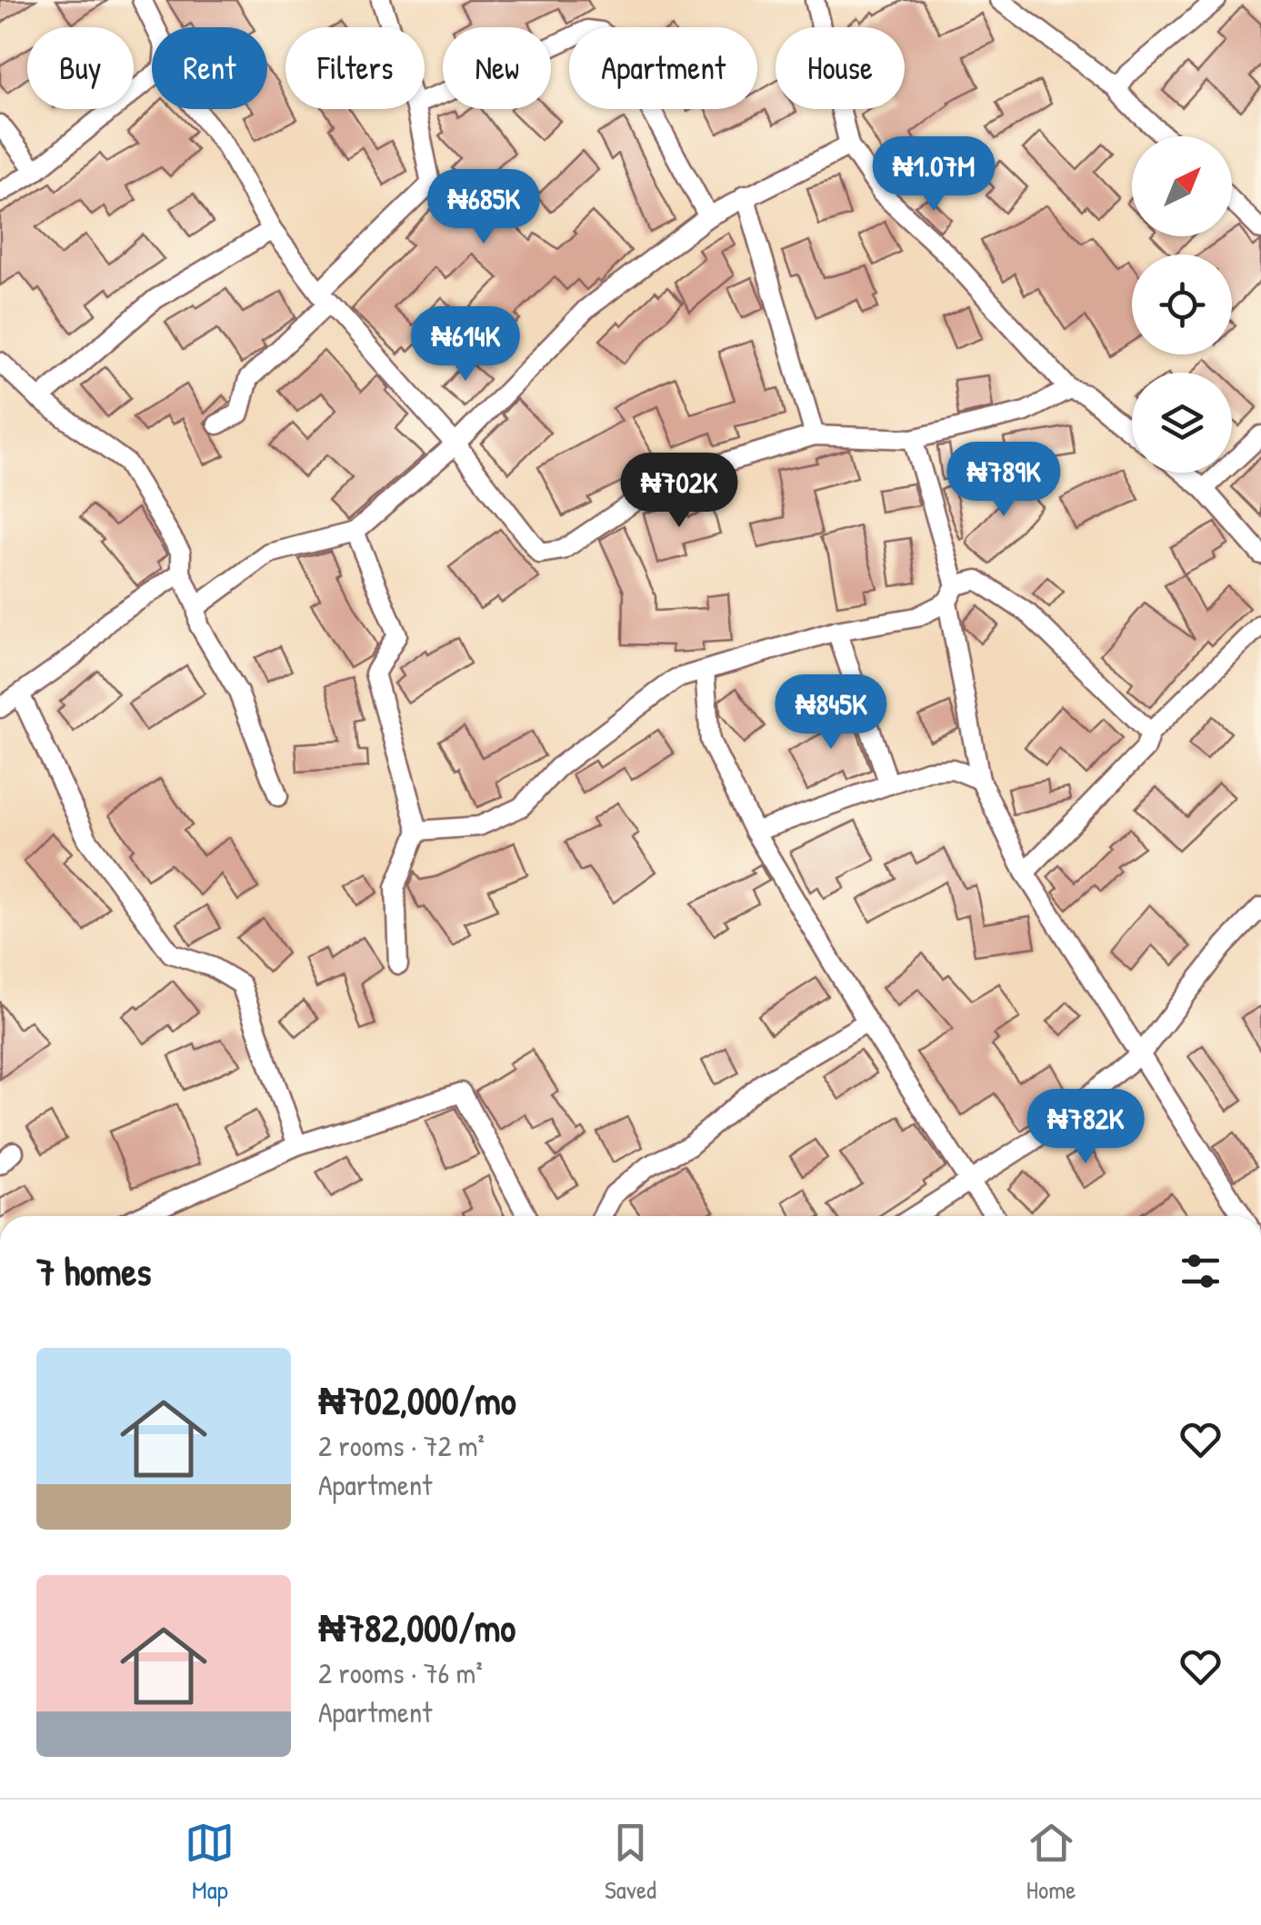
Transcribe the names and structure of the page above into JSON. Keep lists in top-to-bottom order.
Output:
{
  "north": "top right",
  "page": {
    "chip": [
      "Buy",
      "Rent",
      "Filters",
      "New",
      "Apartment",
      "House"
    ],
    "price": [
      "₦1.07M",
      "₦685K",
      "₦614K",
      "₦789K",
      "₦702K",
      "₦845K",
      "₦782K"
    ],
    "heading": "7 homes",
    "list": [
      {
        "name": "₦702,000/mo",
        "note": "2 rooms · 72 m² · Apartment"
      },
      {
        "name": "₦782,000/mo",
        "note": "2 rooms · 76 m² · Apartment"
      }
    ],
    "tabs": ["Map", "Saved", "Home"]
  }
}
